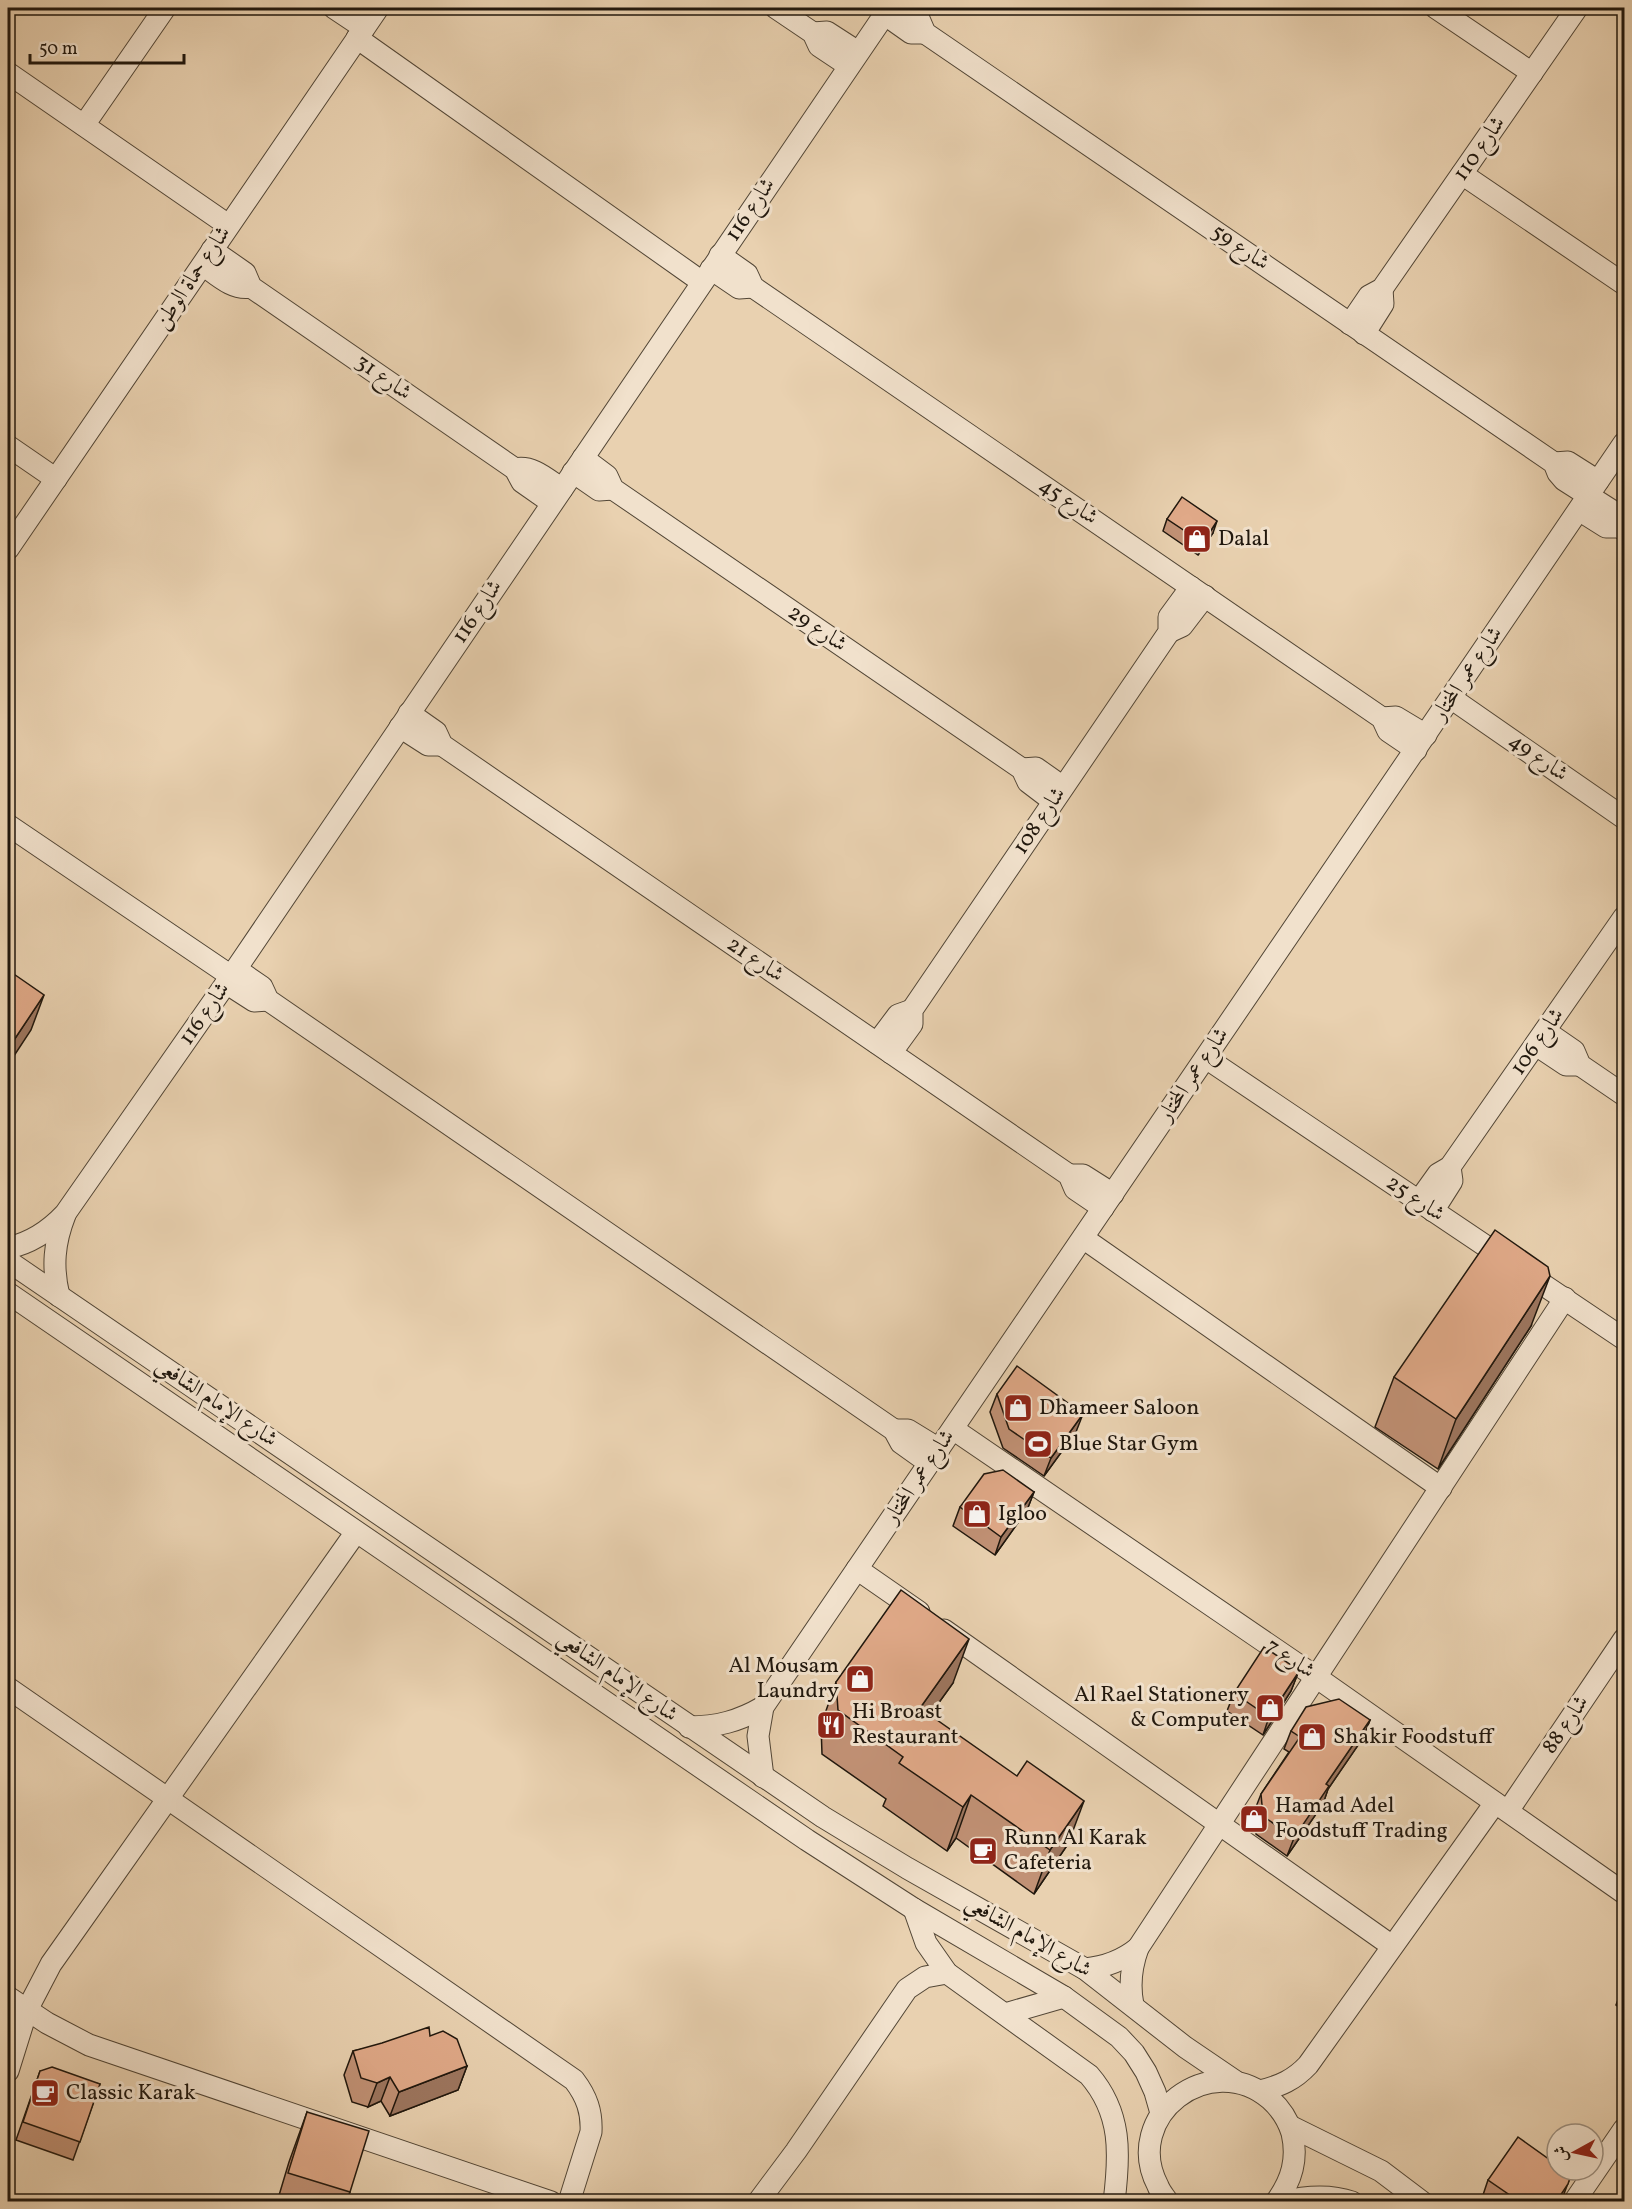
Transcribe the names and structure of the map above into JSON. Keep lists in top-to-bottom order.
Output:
{
  "streets": {
    "street": [
      "شارع 110",
      "شارع 116",
      "شارع 59",
      "شارع حماة الوطن",
      "شارع 31",
      "شارع 45",
      "شارع 29",
      "شارع عمر المختار",
      "شارع 49",
      "شارع 108",
      "شارع 21",
      "شارع 106",
      "شارع 25",
      "شارع الإمام الشافعي",
      "شارع 7",
      "شارع 88"
    ]
  },
  "crossings": [
    ["شارع 110", "شارع 59"],
    ["شارع 116", "شارع 59"],
    ["شارع 116", "شارع 31"],
    ["شارع 116", "شارع 45"],
    ["شارع 116", "شارع 29"],
    ["شارع 116", "شارع 21"],
    ["شارع 116", "شارع الإمام الشافعي"],
    ["شارع 59", "شارع عمر المختار"],
    ["شارع حماة الوطن", "شارع 31"],
    ["شارع حماة الوطن", "شارع 45"],
    ["شارع 31", "شارع 29"],
    ["شارع 45", "شارع عمر المختار"],
    ["شارع 45", "شارع 108"],
    ["شارع 29", "شارع 108"],
    ["شارع عمر المختار", "شارع 49"],
    ["شارع عمر المختار", "شارع 21"],
    ["شارع عمر المختار", "شارع 25"],
    ["شارع عمر المختار", "شارع الإمام الشافعي"],
    ["شارع عمر المختار", "شارع 7"],
    ["شارع 108", "شارع 21"],
    ["شارع 106", "شارع 25"],
    ["شارع 7", "شارع 88"]
  ],
  "places": {
    "shop": [
      "Dalal",
      "Dhameer Saloon",
      "Igloo",
      "Al Mousam Laundry",
      "Al Rael Stationery & Computer",
      "Shakir Foodstuff",
      "Hamad Adel Foodstuff Trading"
    ],
    "sports": ["Blue Star Gym"],
    "restaurant": ["Hi Broast Restaurant"],
    "cafe": ["Runn Al Karak Cafeteria", "Classic Karak"]
  },
  "scale_bar": "50 m",
  "north": "left"
}
